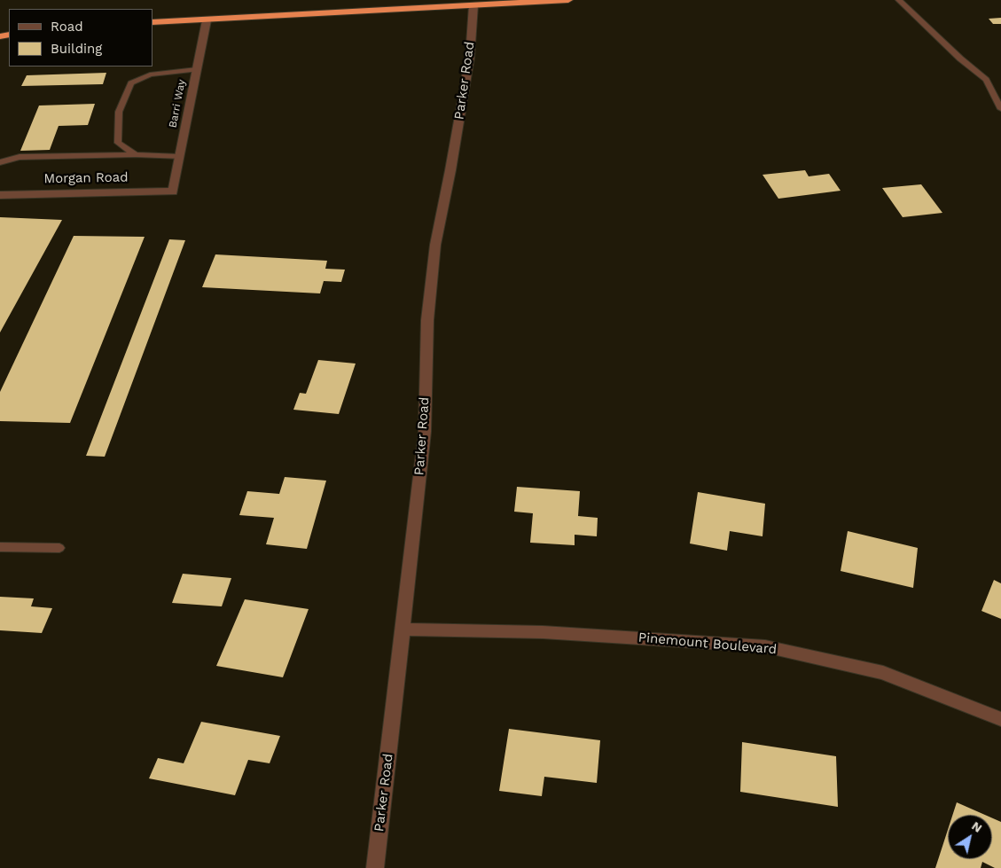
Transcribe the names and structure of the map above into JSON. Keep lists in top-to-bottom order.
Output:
{
  "streets": {
    "street": [
      "Parker Road",
      "Barri Way",
      "Morgan Road",
      "Pinemount Boulevard"
    ]
  },
  "crossings": [
    ["Parker Road", "Pinemount Boulevard"],
    ["Barri Way", "Morgan Road"]
  ],
  "legend": ["Road", "Building"],
  "north": "top right"
}
